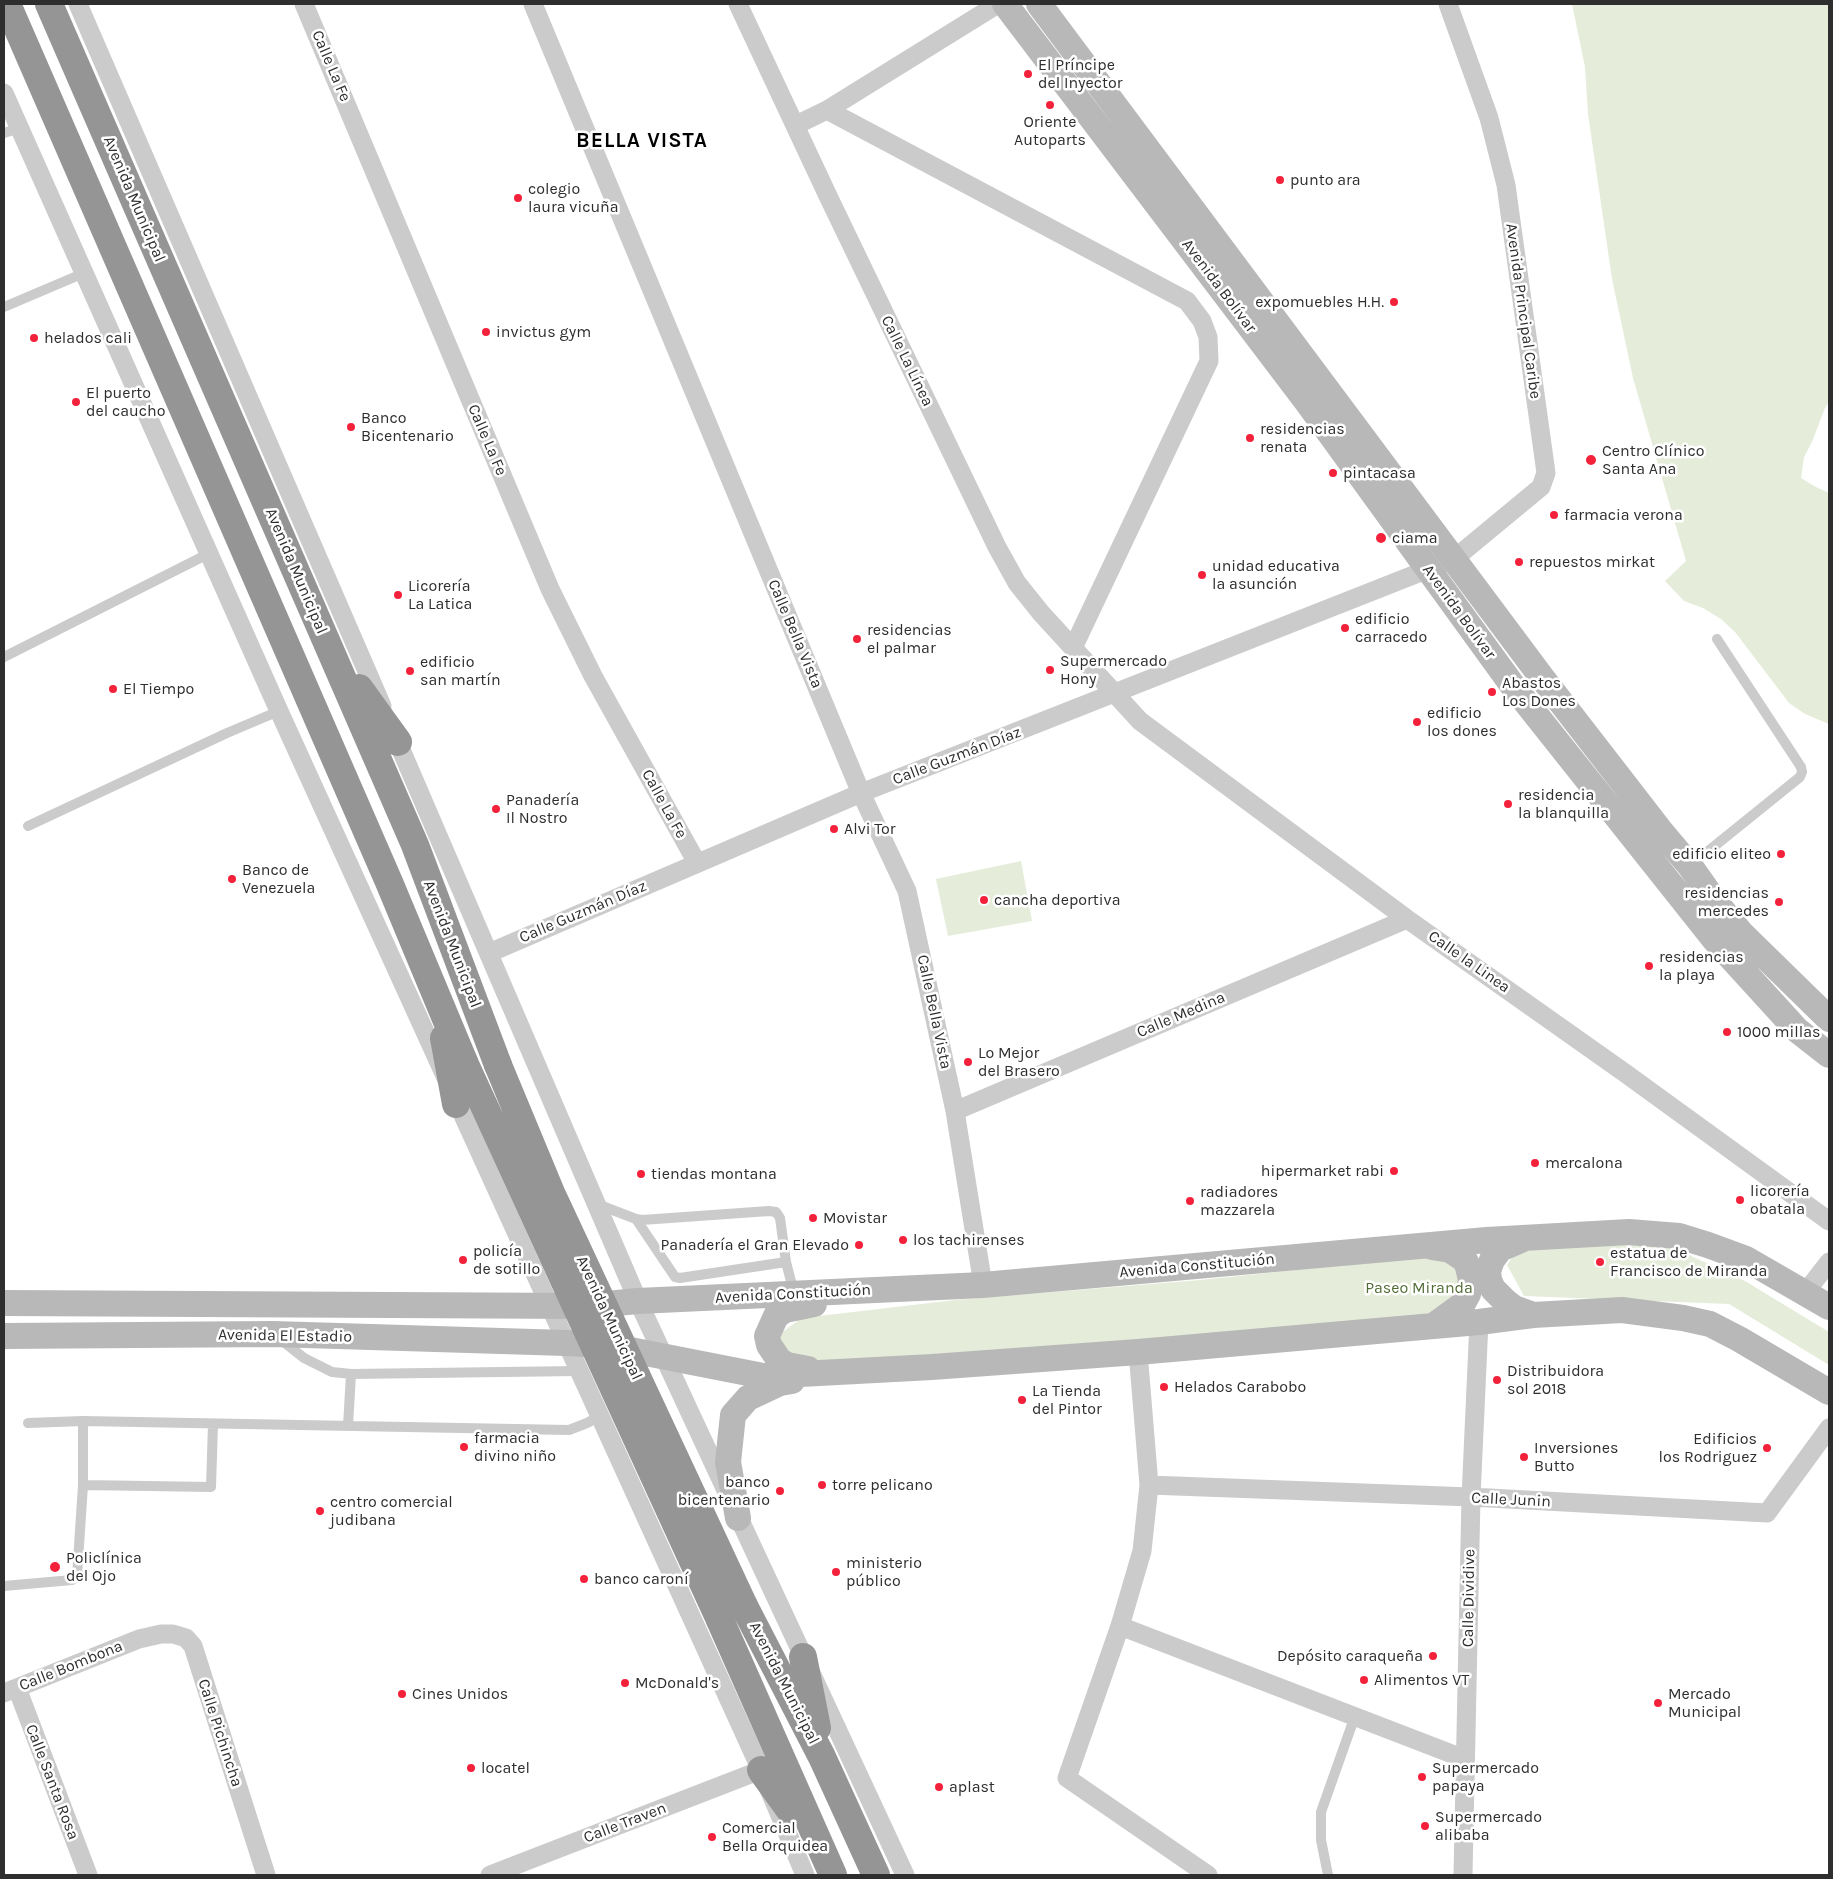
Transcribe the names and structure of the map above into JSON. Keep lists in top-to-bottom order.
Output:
{
  "streets": {
    "highway": ["Avenida Municipal"],
    "street": [
      "Calle La Fe",
      "Avenida Bolívar",
      "Avenida Principal Caribe",
      "Calle La Línea",
      "Calle Bella Vista",
      "Calle Guzmán Díaz",
      "Calle la Linea",
      "Calle Medina",
      "Avenida Constitución",
      "Avenida El Estadio",
      "Calle Junin",
      "Calle Dividive",
      "Calle Bombona",
      "Calle Pichincha",
      "Calle Santa Rosa",
      "Calle Traven"
    ]
  },
  "crossings": [
    ["Calle La Fe", "Calle Guzmán Díaz"],
    ["Avenida Municipal", "Calle Guzmán Díaz"],
    ["Avenida Municipal", "Avenida Constitución"],
    ["Avenida Bolívar", "Avenida Principal Caribe"],
    ["Avenida Bolívar", "Calle Guzmán Díaz"],
    ["Avenida Principal Caribe", "Calle Guzmán Díaz"],
    ["Calle La Línea", "Calle Guzmán Díaz"],
    ["Calle La Línea", "Calle la Linea"],
    ["Calle Bella Vista", "Calle Guzmán Díaz"],
    ["Calle Bella Vista", "Calle Medina"],
    ["Calle Bella Vista", "Avenida Constitución"],
    ["Calle Guzmán Díaz", "Calle la Linea"],
    ["Calle la Linea", "Calle Medina"],
    ["Avenida Constitución", "Avenida El Estadio"],
    ["Calle Junin", "Calle Dividive"],
    ["Calle Bombona", "Calle Pichincha"],
    ["Calle Bombona", "Calle Santa Rosa"]
  ],
  "districts": ["BELLA VISTA"],
  "parks": ["Paseo Miranda"],
  "places": [
    "El Príncipe del Inyector",
    "Oriente Autoparts",
    "punto ara",
    "colegio laura vicuña",
    "expomuebles H.H.",
    "invictus gym",
    "helados cali",
    "El puerto del caucho",
    "Banco Bicentenario",
    "residencias renata",
    "Centro Clínico Santa Ana",
    "pintacasa",
    "farmacia verona",
    "ciama",
    "repuestos mirkat",
    "unidad educativa la asunción",
    "Licorería La Latica",
    "edificio carracedo",
    "residencias el palmar",
    "Supermercado Hony",
    "edificio san martín",
    "El Tiempo",
    "Abastos Los Dones",
    "edificio los dones",
    "residencia la blanquilla",
    "Panadería Il Nostro",
    "Alvi Tor",
    "edificio eliteo",
    "Banco de Venezuela",
    "cancha deportiva",
    "residencias mercedes",
    "residencias la playa",
    "1000 millas",
    "Lo Mejor del Brasero",
    "mercalona",
    "hipermarket rabi",
    "tiendas montana",
    "licorería obatala",
    "radiadores mazzarela",
    "Movistar",
    "los tachirenses",
    "Panadería el Gran Elevado",
    "policía de sotillo",
    "estatua de Francisco de Miranda",
    "Distribuidora sol 2018",
    "Helados Carabobo",
    "La Tienda del Pintor",
    "farmacia divino niño",
    "Edificios los Rodriguez",
    "Inversiones Butto",
    "torre pelicano",
    "banco bicentenario",
    "centro comercial judibana",
    "Policlínica del Ojo",
    "ministerio público",
    "banco caroní",
    "Depósito caraqueña",
    "Alimentos VT",
    "McDonald's",
    "Cines Unidos",
    "Mercado Municipal",
    "locatel",
    "Supermercado papaya",
    "aplast",
    "Supermercado alibaba",
    "Comercial Bella Orquidea"
  ]
}
